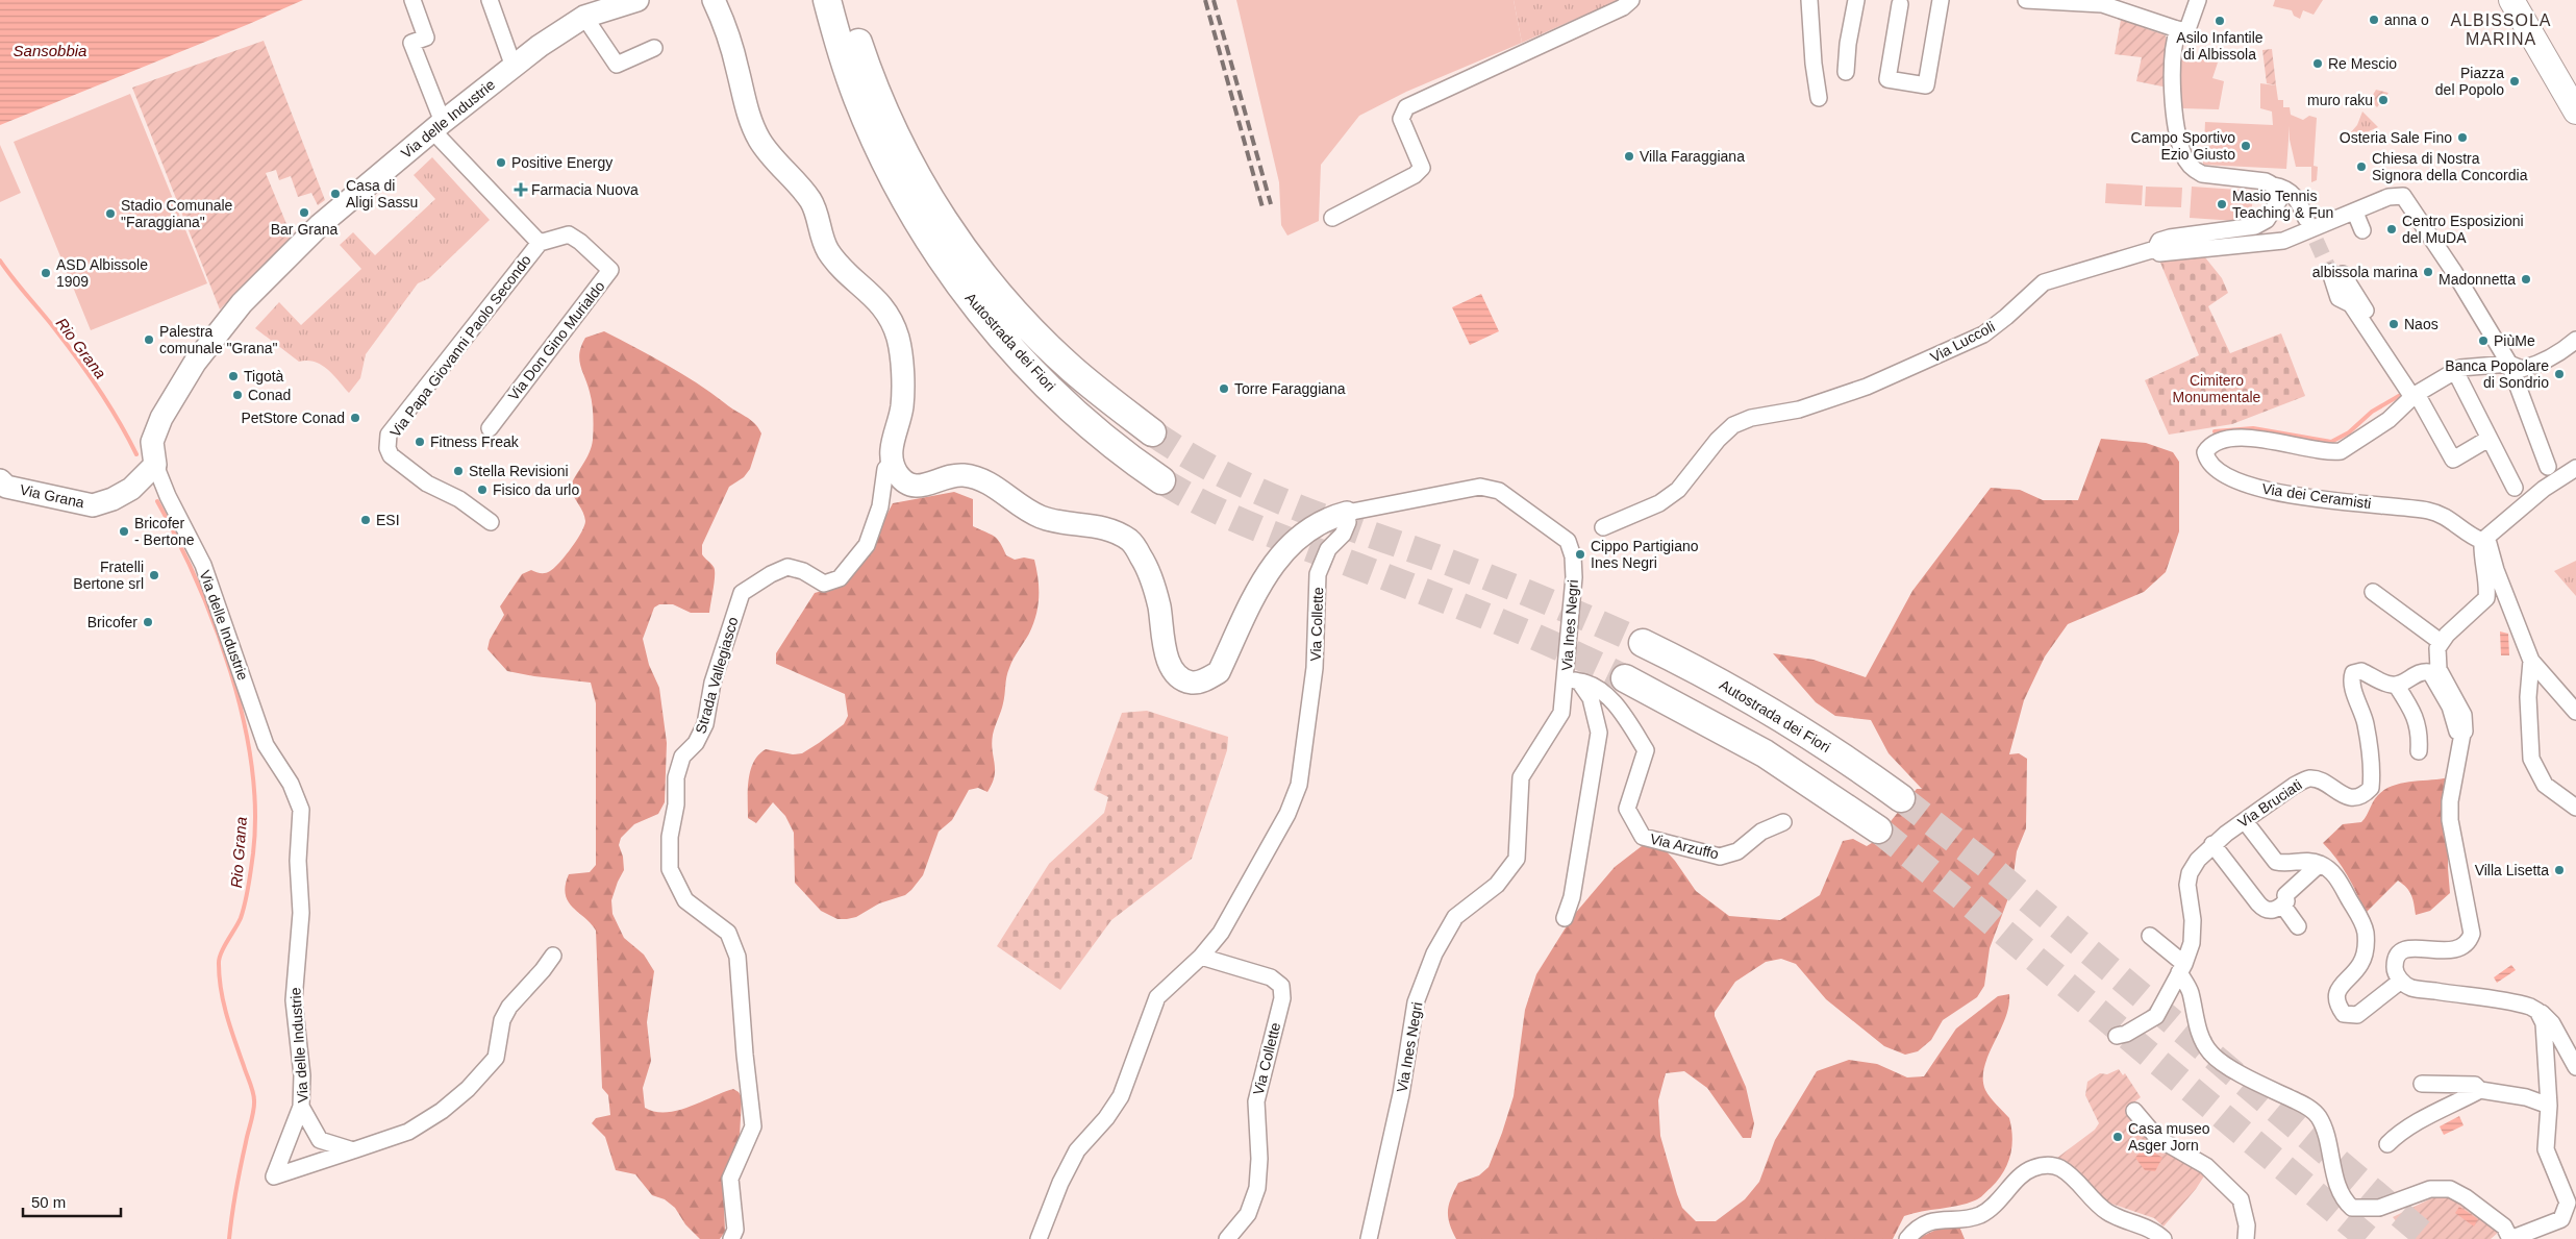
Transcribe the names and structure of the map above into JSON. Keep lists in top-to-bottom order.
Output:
{
  "streets": {
    "highway": ["Autostrada dei Fiori"],
    "street": [
      "Via delle Industrie",
      "Via Don Gino Murialdo",
      "Via Luccoli",
      "Via Papa Giovanni Paolo Secondo",
      "Via Grana",
      "Via dei Ceramisti",
      "Via Collette",
      "Via Ines Negri",
      "Strada Vallegiasco",
      "Via Bruciati",
      "Via Arzuffo"
    ]
  },
  "crossings": [
    ["Via delle Industrie", "Via Grana"],
    ["Via Don Gino Murialdo", "Via Papa Giovanni Paolo Secondo"],
    ["Via Luccoli", "Via dei Ceramisti"],
    ["Via Collette", "Via Ines Negri"],
    ["Via Ines Negri", "Via Arzuffo"]
  ],
  "districts": ["ALBISSOLA MARINA"],
  "water": ["Sansobbia", "Rio Grana"],
  "parks": ["Cimitero Monumentale"],
  "places": {
    "other": [
      "anna o",
      "Asilo Infantile di Albissola",
      "Re Mescio",
      "Piazza del Popolo",
      "muro raku",
      "Osteria Sale Fino",
      "Campo Sportivo Ezio Giusto",
      "Villa Faraggiana",
      "Positive Energy",
      "Chiesa di Nostra Signora della Concordia",
      "Casa di Aligi Sassu",
      "Masio Tennis Teaching & Fun",
      "Bar Grana",
      "Stadio Comunale \"Faraggiana\"",
      "Centro Esposizioni del MuDA",
      "albissola marina",
      "ASD Albissole 1909",
      "Madonnetta",
      "Naos",
      "Palestra comunale \"Grana\"",
      "PiùMe",
      "Banca Popolare di Sondrio",
      "Tigotà",
      "Torre Faraggiana",
      "Conad",
      "PetStore Conad",
      "Fitness Freak",
      "Stella Revisioni",
      "Fisico da urlo",
      "ESI",
      "Bricofer - Bertone",
      "Cippo Partigiano Ines Negri",
      "Fratelli Bertone srl",
      "Bricofer",
      "Villa Lisetta",
      "Casa museo Asger Jorn"
    ],
    "health": ["Farmacia Nuova"]
  },
  "scale_bar": "50 m"
}
